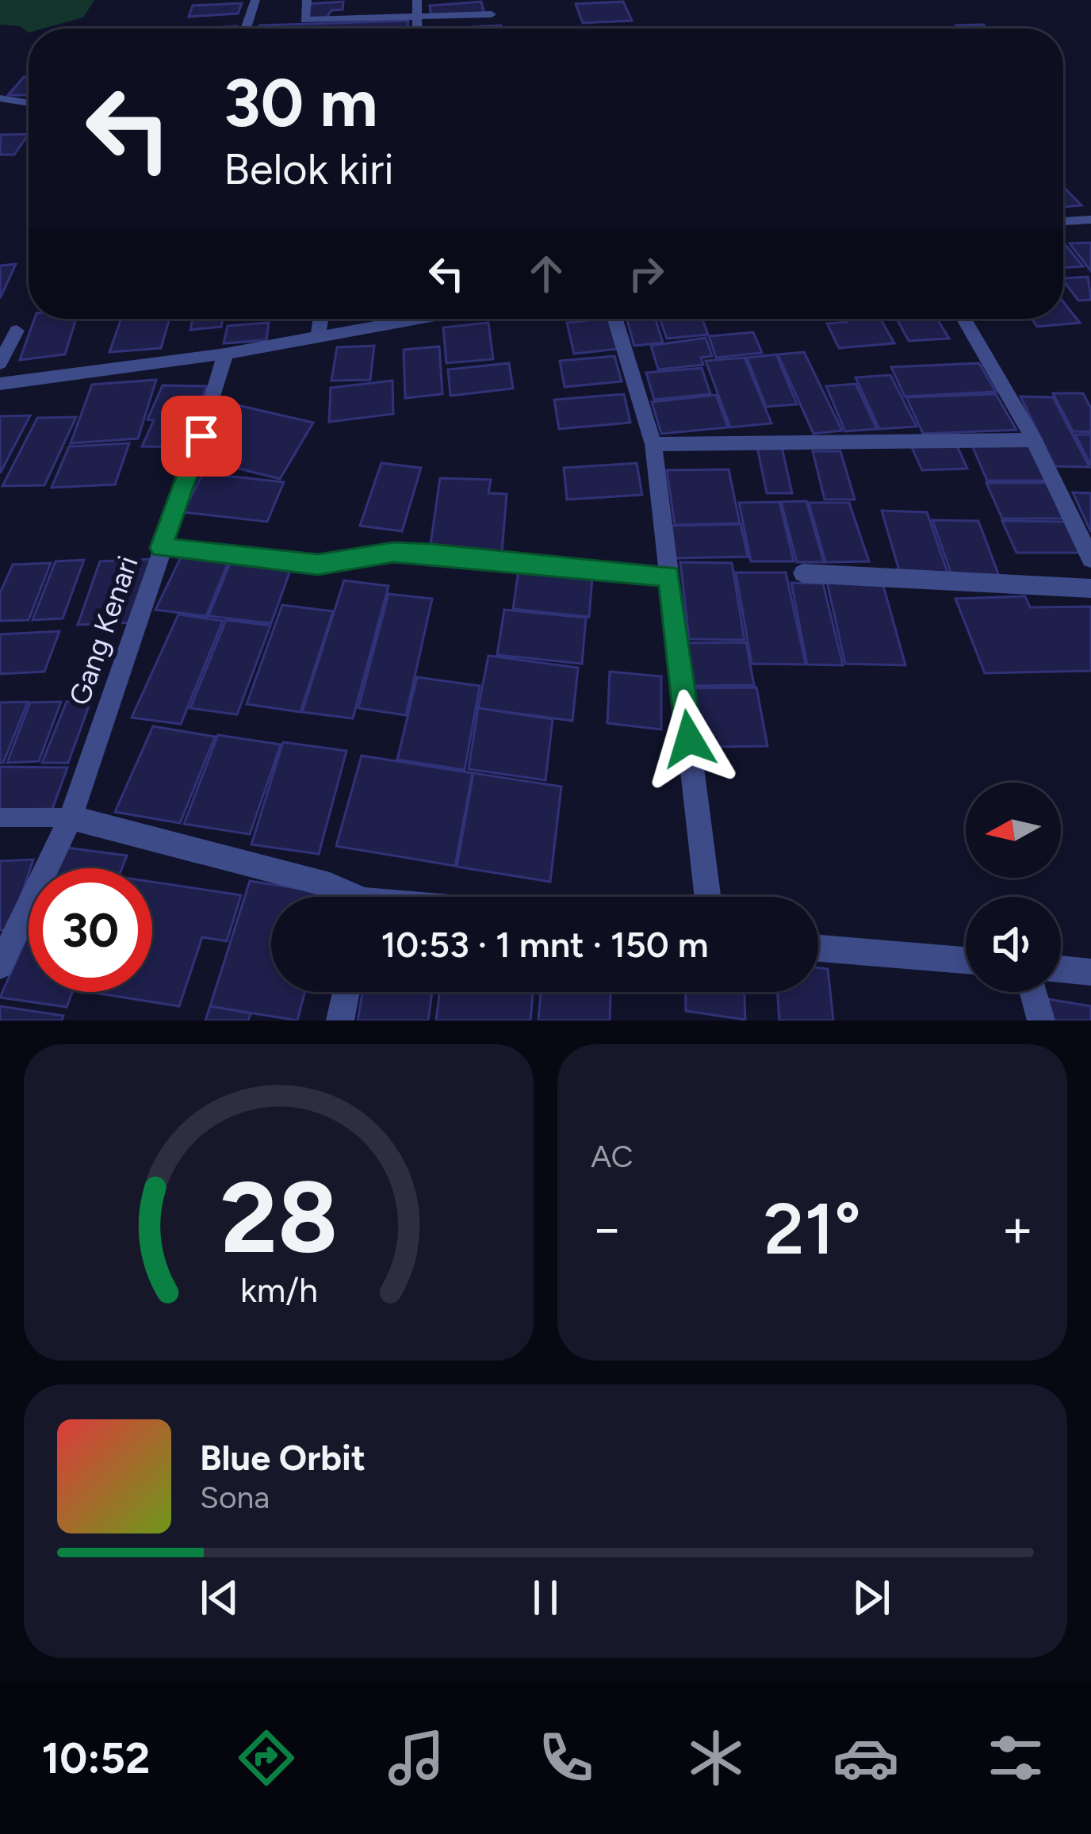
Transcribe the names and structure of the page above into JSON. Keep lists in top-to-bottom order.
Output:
{
  "streets": {
    "street": ["Gang Kenari"]
  },
  "north": "left",
  "page": {
    "turn": ["30 m", "Belok kiri"],
    "limit": "30",
    "trip": "10:53 · 1 mnt · 150 m",
    "tile": "AC",
    "heat": ["−", "21°", "+"],
    "song": ["Blue Orbit", "Sona"],
    "tabs": "10:52",
    "gauge": ["28", "km/h"]
  }
}
